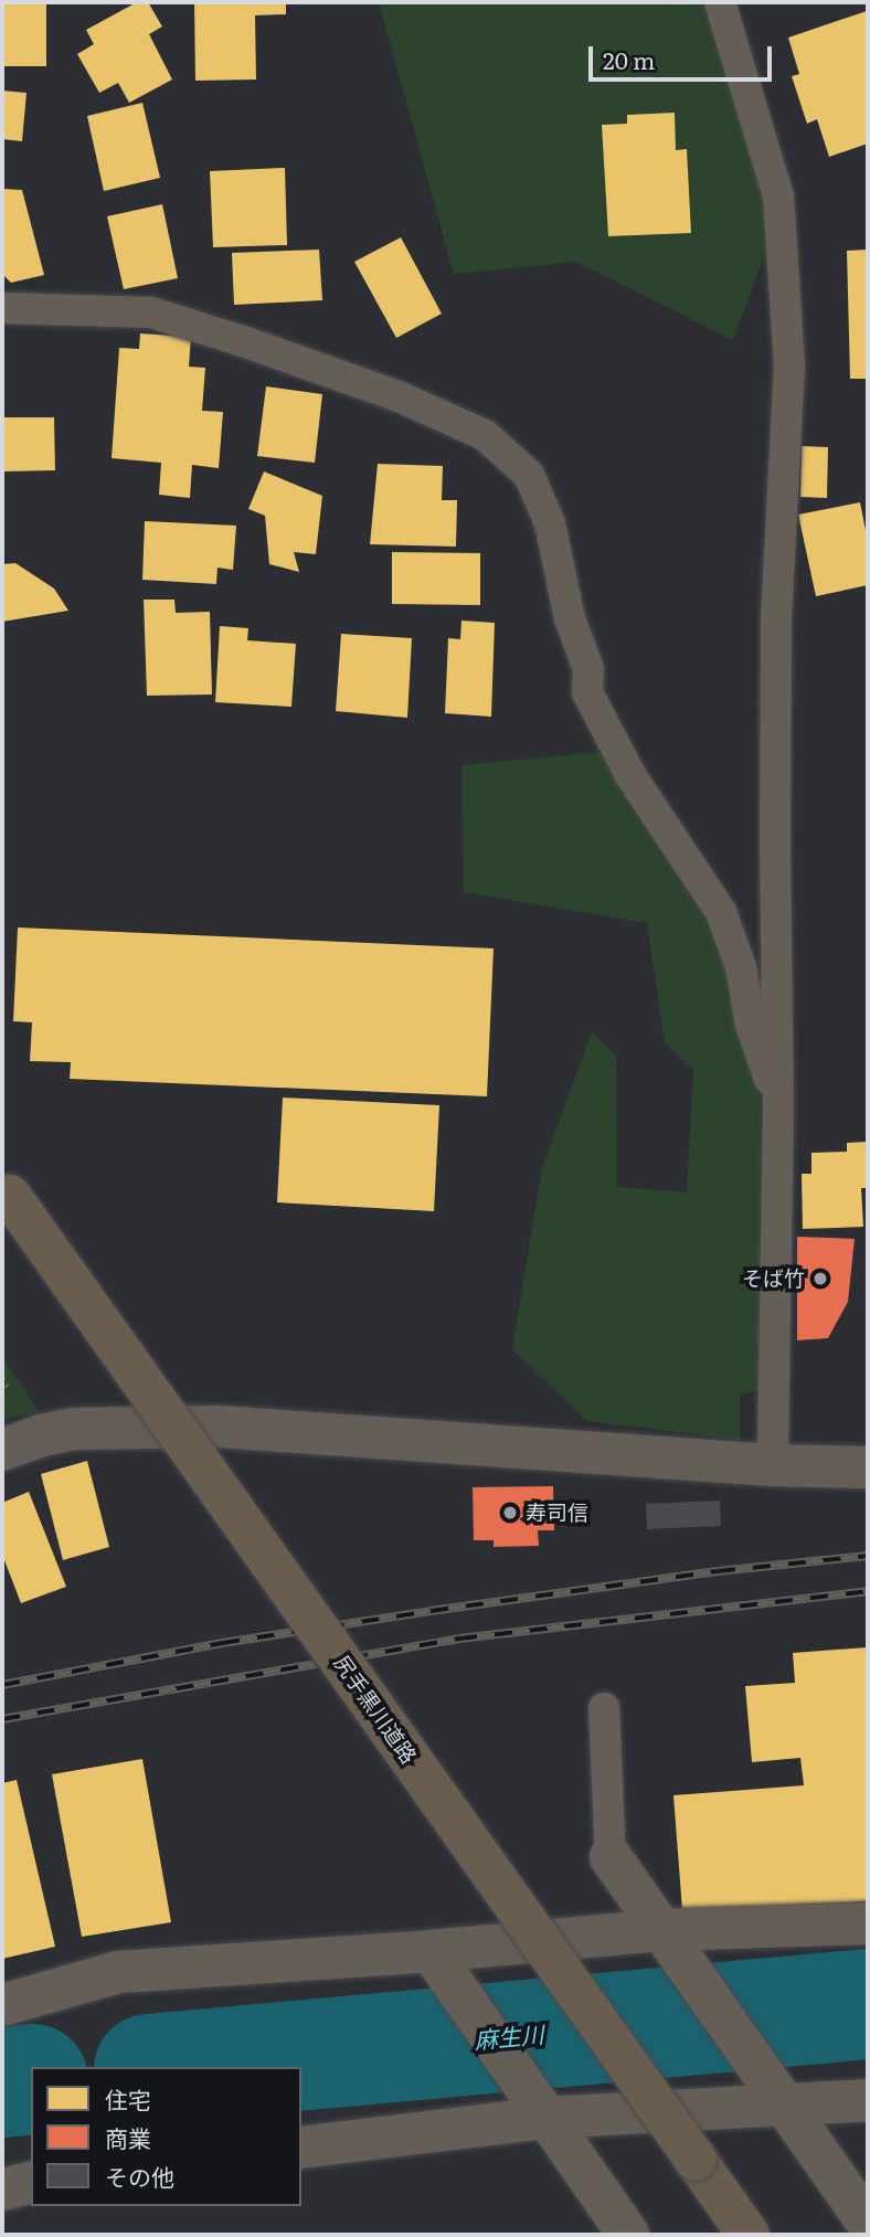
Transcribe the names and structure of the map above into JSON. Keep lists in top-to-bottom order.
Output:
{
  "streets": {
    "main road": ["尻手黒川道路"]
  },
  "water": ["麻生川"],
  "places": ["そば竹", "寿司信"],
  "legend": ["住宅", "商業", "その他"],
  "scale_bar": "20 m"
}
